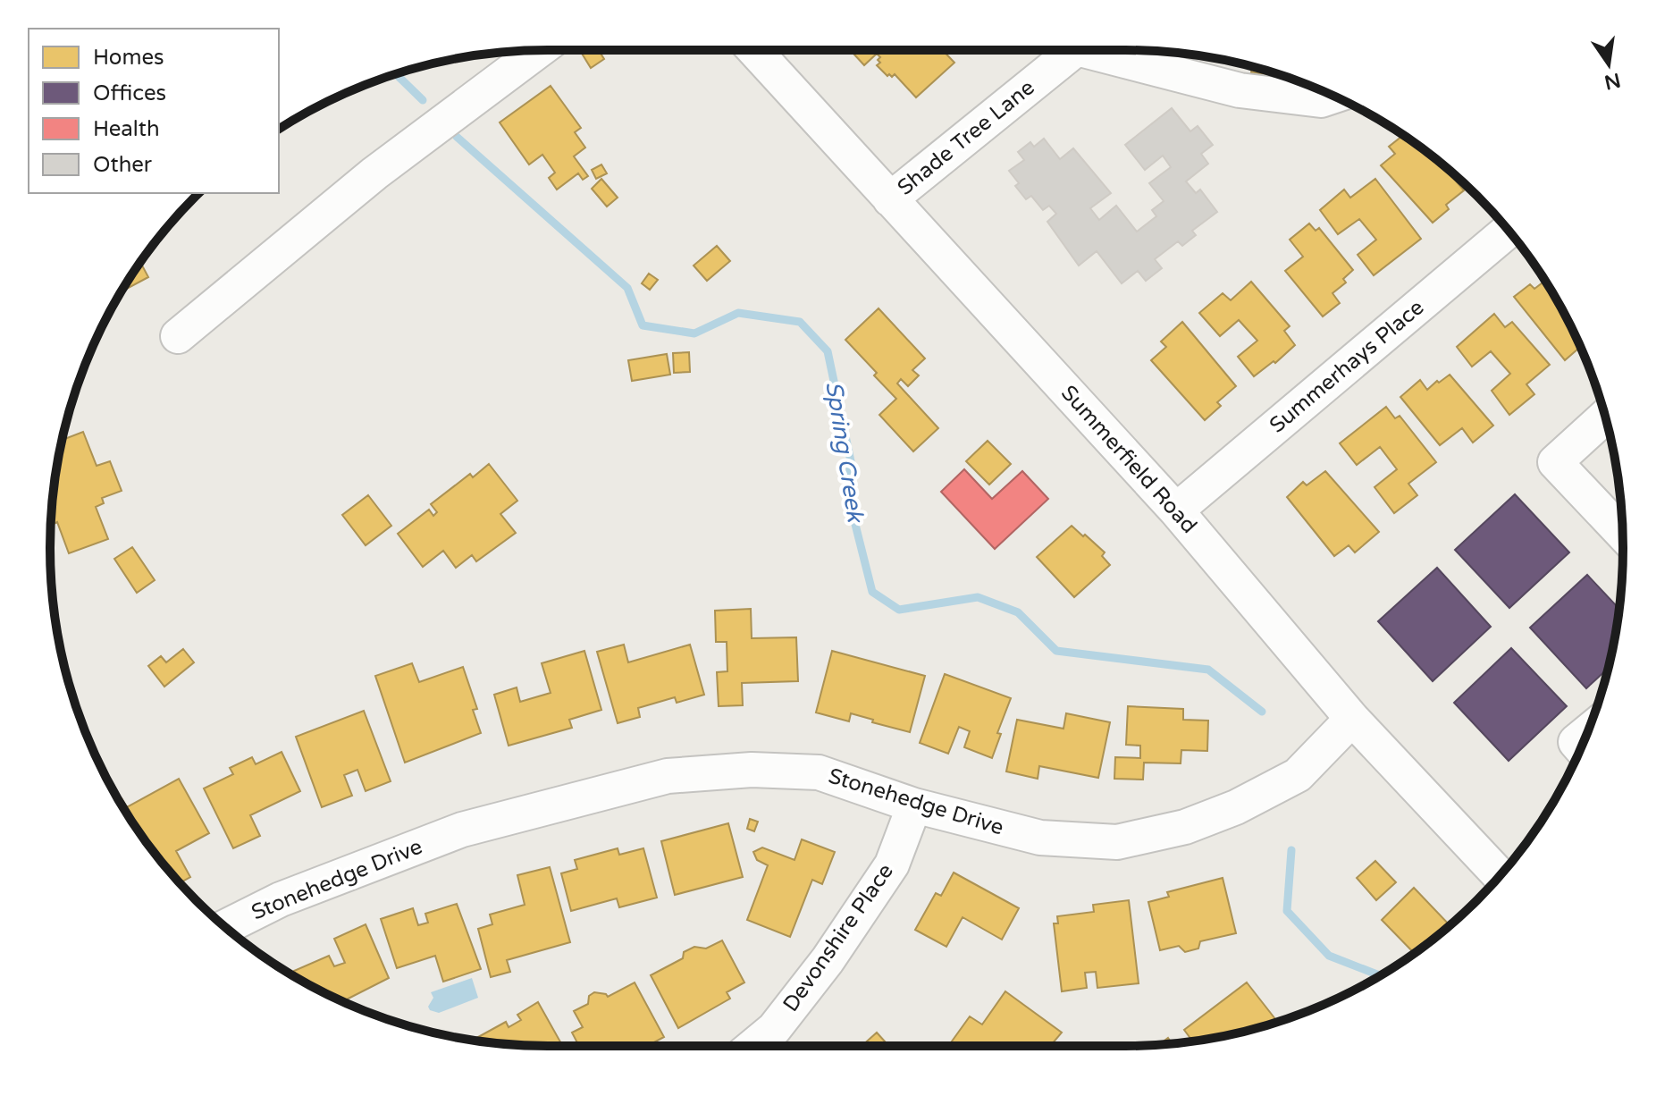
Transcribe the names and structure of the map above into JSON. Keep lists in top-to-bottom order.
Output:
{
  "streets": {
    "street": [
      "Shade Tree Lane",
      "Summerhays Place",
      "Summerfield Road",
      "Stonehedge Drive",
      "Devonshire Place"
    ]
  },
  "crossings": [
    ["Shade Tree Lane", "Summerfield Road"],
    ["Summerhays Place", "Summerfield Road"],
    ["Summerfield Road", "Stonehedge Drive"],
    ["Stonehedge Drive", "Devonshire Place"]
  ],
  "water": ["Spring Creek"],
  "legend": [
    "Homes",
    "Offices",
    "Health",
    "Other"
  ],
  "north": "bottom"
}
